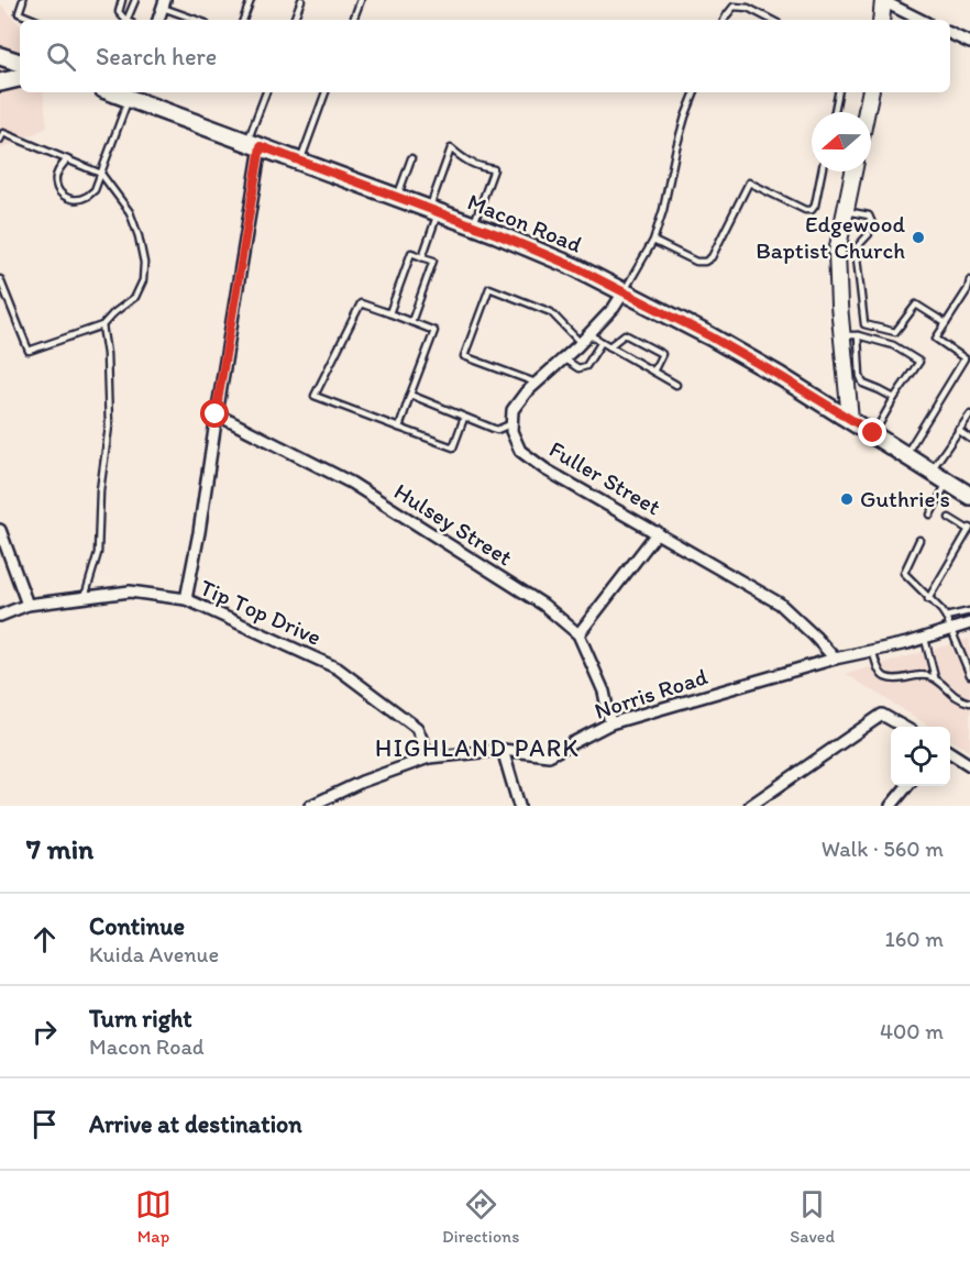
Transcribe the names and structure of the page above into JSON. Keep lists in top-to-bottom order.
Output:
{
  "streets": {
    "main road": ["Macon Road"],
    "street": [
      "Fuller Street",
      "Hulsey Street",
      "Tip Top Drive",
      "Norris Road"
    ]
  },
  "crossings": [
    ["Fuller Street", "Norris Road"],
    ["Hulsey Street", "Norris Road"],
    ["Tip Top Drive", "Norris Road"]
  ],
  "districts": ["HIGHLAND PARK"],
  "places": ["Edgewood Baptist Church", "Guthrie's"],
  "north": "left",
  "page": {
    "search": "Search here",
    "heading": ["7 min", "Walk · 560 m"],
    "list": [
      ["Continue", "Kuida Avenue", "160 m"],
      ["Turn right", "Macon Road", "400 m"],
      "Arrive at destination"
    ],
    "nav": ["Map", "Directions", "Saved"]
  }
}
